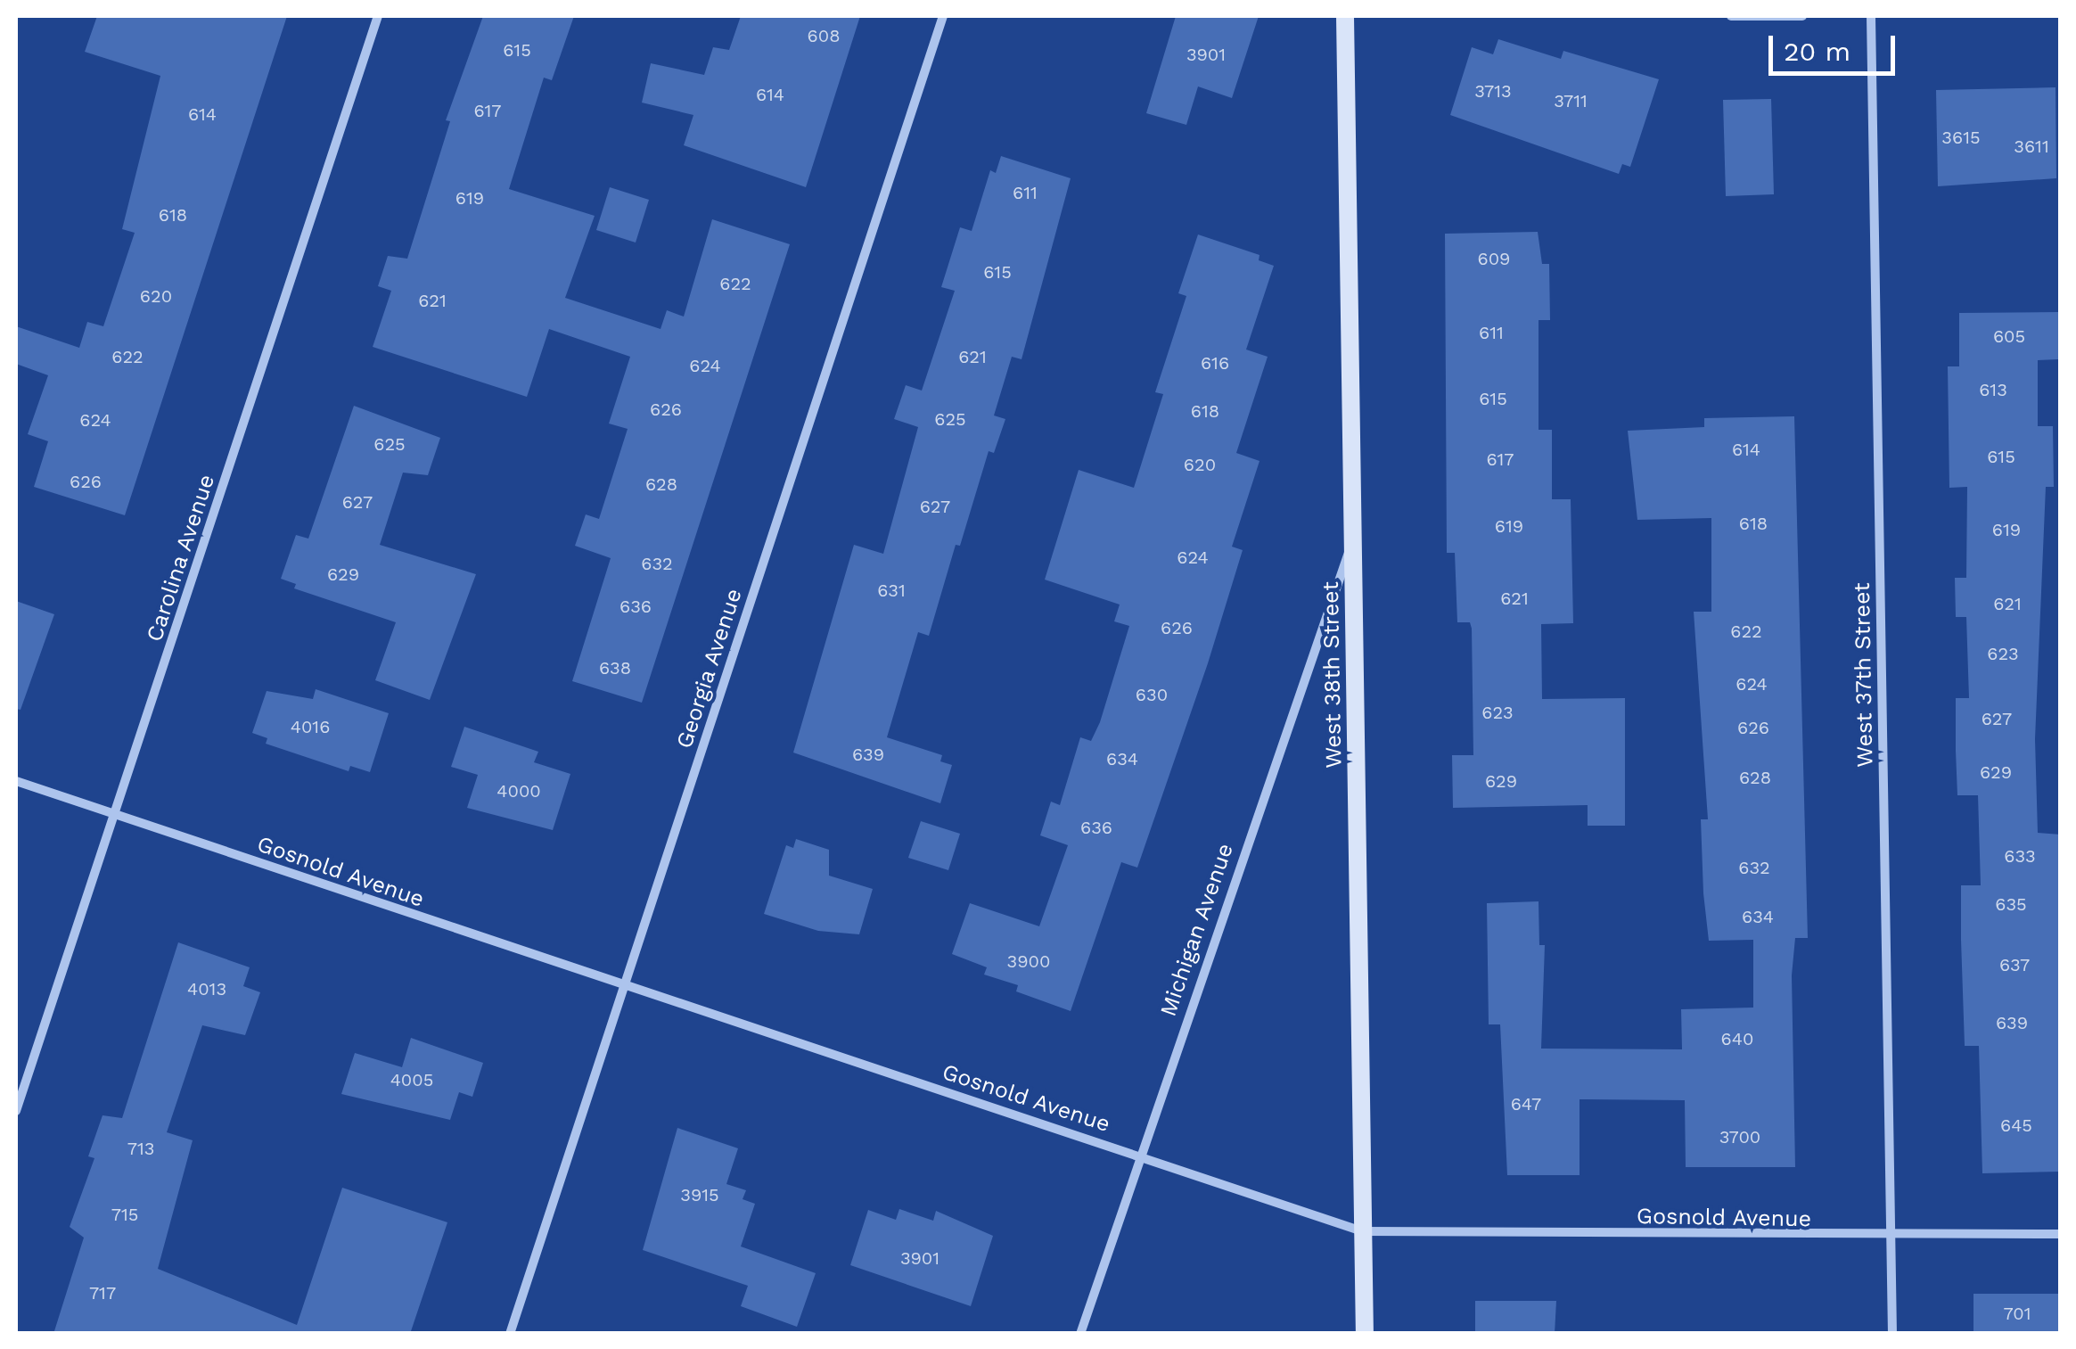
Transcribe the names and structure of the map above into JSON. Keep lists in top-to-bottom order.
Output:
{
  "streets": {
    "main road": ["West 38th Street"],
    "street": [
      "Carolina Avenue",
      "Georgia Avenue",
      "West 37th Street",
      "Gosnold Avenue",
      "Michigan Avenue"
    ]
  },
  "crossings": [
    ["Carolina Avenue", "Gosnold Avenue"],
    ["Georgia Avenue", "Gosnold Avenue"],
    ["West 38th Street", "Gosnold Avenue"],
    ["West 38th Street", "Michigan Avenue"],
    ["West 37th Street", "Gosnold Avenue"],
    ["Gosnold Avenue", "Michigan Avenue"]
  ],
  "house_numbers": [
    "608",
    "615",
    "3901",
    "3713",
    "614",
    "3711",
    "617",
    "614",
    "3615",
    "3611",
    "611",
    "619",
    "618",
    "609",
    "615",
    "622",
    "620",
    "621",
    "611",
    "605",
    "622",
    "621",
    "616",
    "624",
    "613",
    "615",
    "626",
    "618",
    "625",
    "624",
    "625",
    "614",
    "615",
    "617",
    "620",
    "626",
    "628",
    "627",
    "627",
    "618",
    "619",
    "619",
    "624",
    "632",
    "629",
    "631",
    "621",
    "621",
    "636",
    "626",
    "622",
    "623",
    "638",
    "624",
    "630",
    "623",
    "627",
    "4016",
    "626",
    "639",
    "634",
    "629",
    "628",
    "629",
    "4000",
    "636",
    "633",
    "632",
    "635",
    "634",
    "3900",
    "637",
    "4013",
    "639",
    "640",
    "4005",
    "647",
    "645",
    "3700",
    "713",
    "3915",
    "715",
    "3901",
    "717",
    "701"
  ],
  "scale_bar": "20 m"
}
